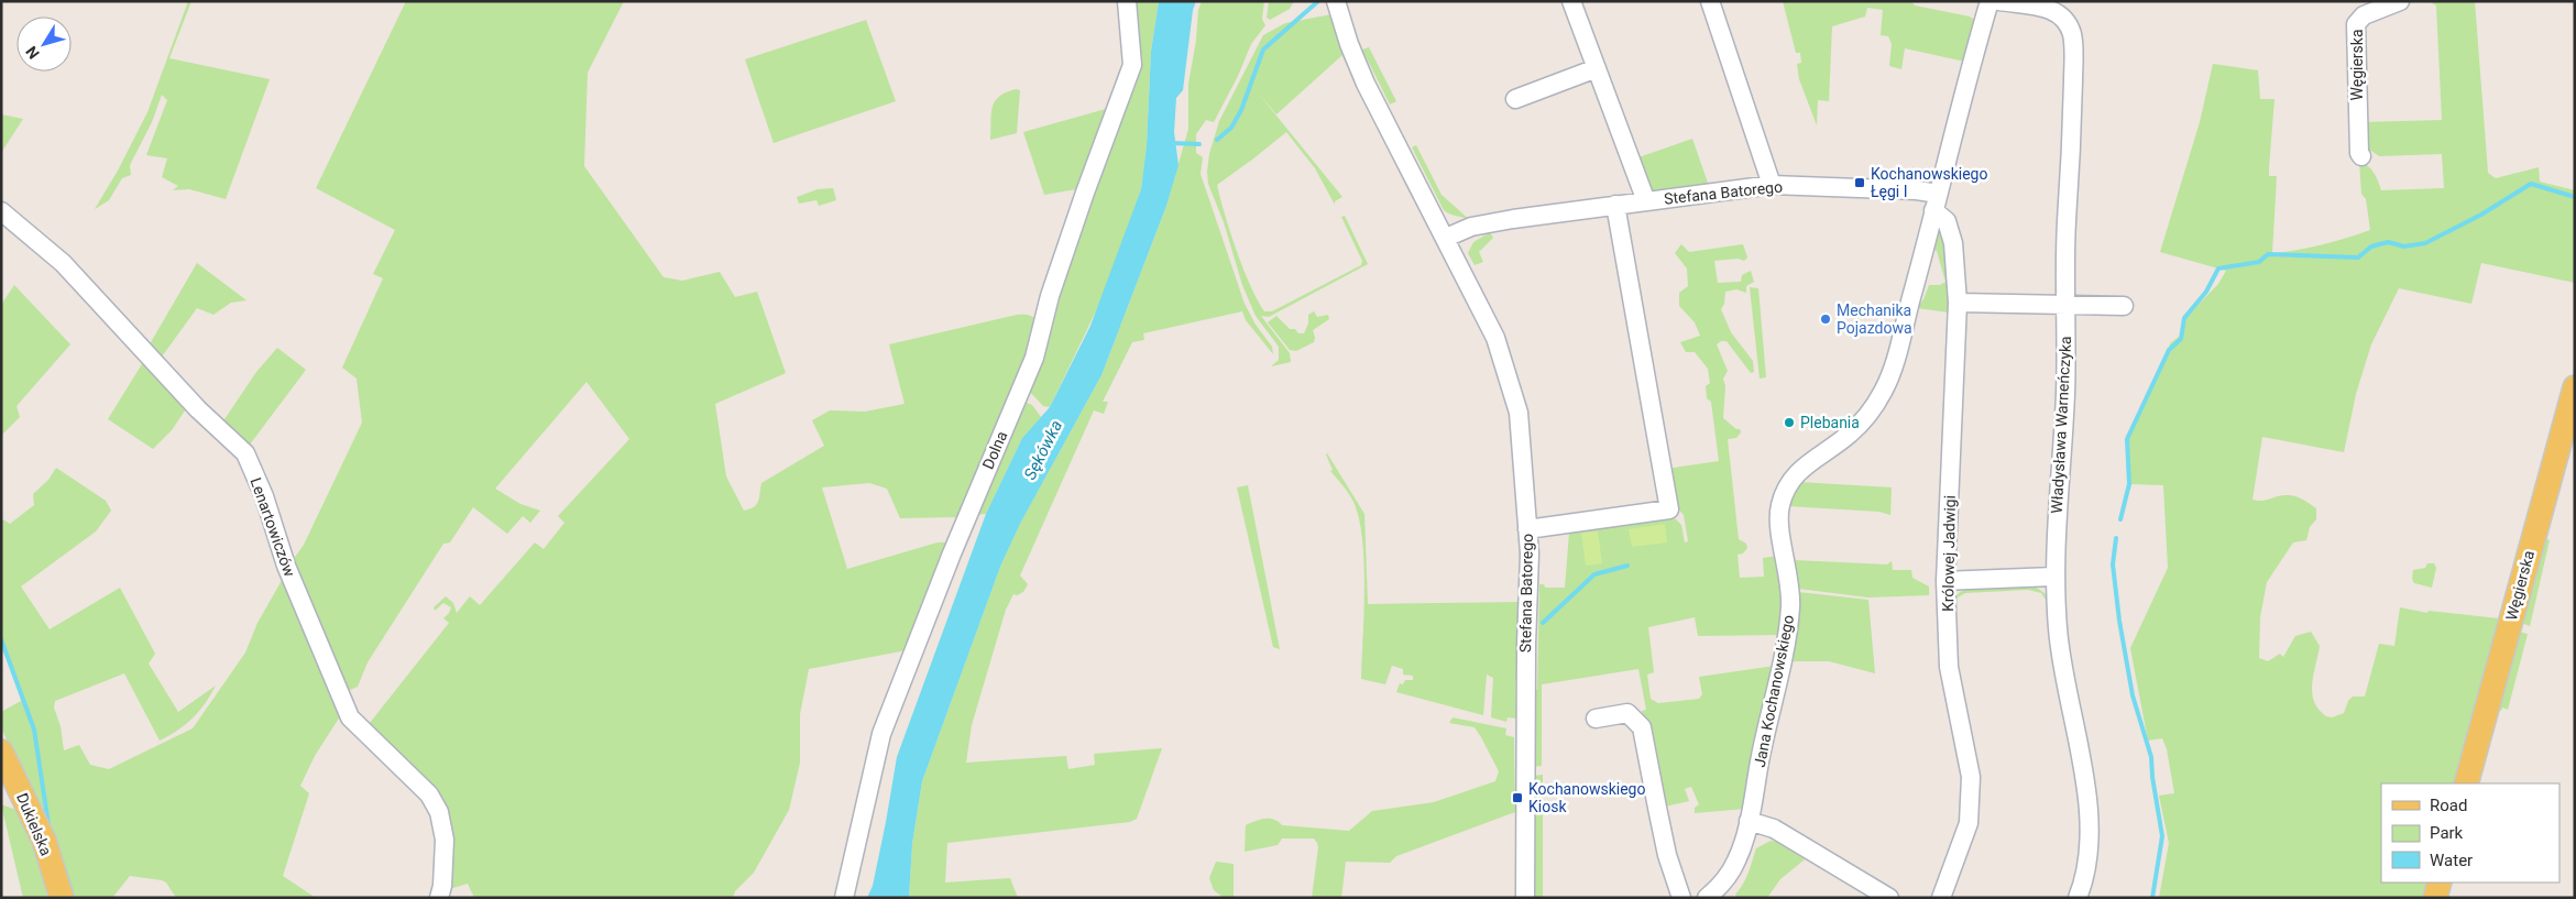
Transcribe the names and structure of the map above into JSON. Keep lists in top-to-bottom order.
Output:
{
  "streets": {
    "main road": ["Węgierska", "Dukielska"],
    "street": [
      "Stefana Batorego",
      "Władysława Warneńczyka",
      "Dolna",
      "Lenartowiczów",
      "Królowej Jadwigi",
      "Jana Kochanowskiego"
    ]
  },
  "crossings": [
    ["Stefana Batorego", "Królowej Jadwigi"],
    ["Stefana Batorego", "Jana Kochanowskiego"],
    ["Królowej Jadwigi", "Jana Kochanowskiego"]
  ],
  "water": ["Sękówka"],
  "places": {
    "transit": ["Kochanowskiego Łęgi I", "Kochanowskiego Kiosk"],
    "other": ["Mechanika Pojazdowa", "Plebania"]
  },
  "legend": ["Road", "Park", "Water"],
  "north": "bottom left"
}
